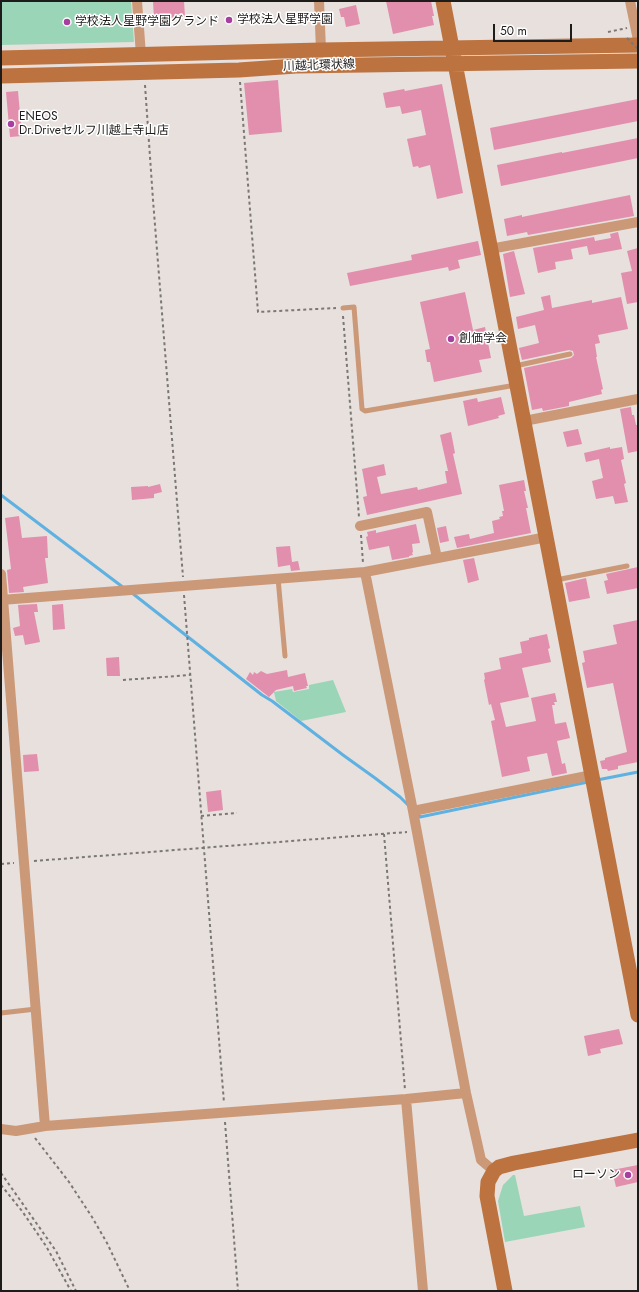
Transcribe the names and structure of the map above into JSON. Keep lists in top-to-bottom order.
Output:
{
  "streets": {
    "street": ["川越北環状線"]
  },
  "places": [
    "学校法人星野学園",
    "学校法人星野学園グランド",
    "ENEOS Dr.Driveセルフ川越上寺山店",
    "創価学会",
    "ローソン"
  ],
  "scale_bar": "50 m"
}
